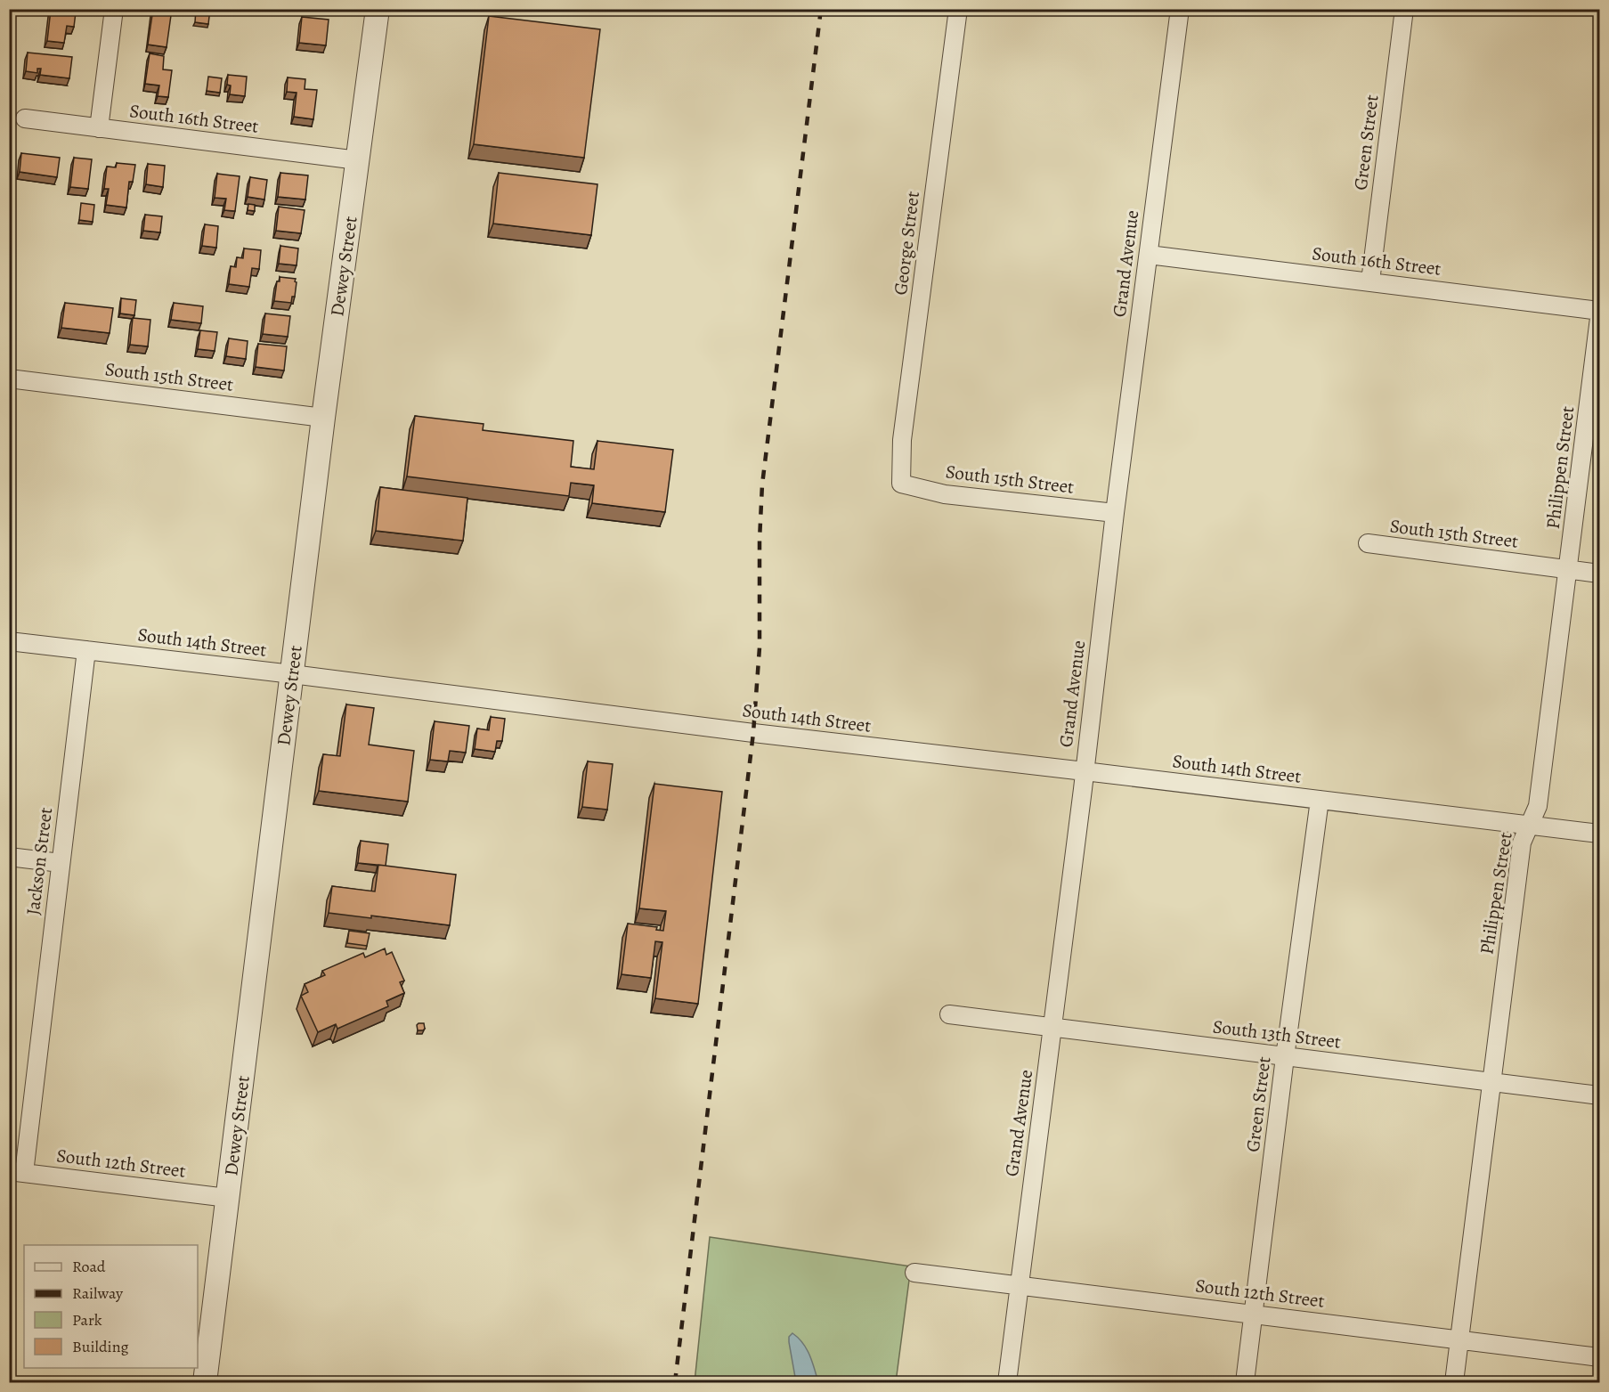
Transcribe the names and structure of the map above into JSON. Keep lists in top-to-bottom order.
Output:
{
  "streets": {
    "street": [
      "South 16th Street",
      "Green Street",
      "George Street",
      "Grand Avenue",
      "Dewey Street",
      "South 15th Street",
      "Philippen Street",
      "South 14th Street",
      "Jackson Street",
      "South 13th Street",
      "South 12th Street"
    ]
  },
  "crossings": [
    ["South 16th Street", "Green Street"],
    ["South 16th Street", "Grand Avenue"],
    ["South 16th Street", "Dewey Street"],
    ["Green Street", "South 14th Street"],
    ["Green Street", "South 13th Street"],
    ["Green Street", "South 12th Street"],
    ["George Street", "South 15th Street"],
    ["Grand Avenue", "South 15th Street"],
    ["Grand Avenue", "South 14th Street"],
    ["Grand Avenue", "South 13th Street"],
    ["Grand Avenue", "South 12th Street"],
    ["Dewey Street", "South 15th Street"],
    ["Dewey Street", "South 14th Street"],
    ["Dewey Street", "South 12th Street"],
    ["South 15th Street", "Philippen Street"],
    ["Philippen Street", "South 14th Street"],
    ["Philippen Street", "South 13th Street"],
    ["Philippen Street", "South 12th Street"],
    ["South 14th Street", "Jackson Street"],
    ["Jackson Street", "South 12th Street"]
  ],
  "legend": [
    "Road",
    "Railway",
    "Park",
    "Building"
  ]
}
